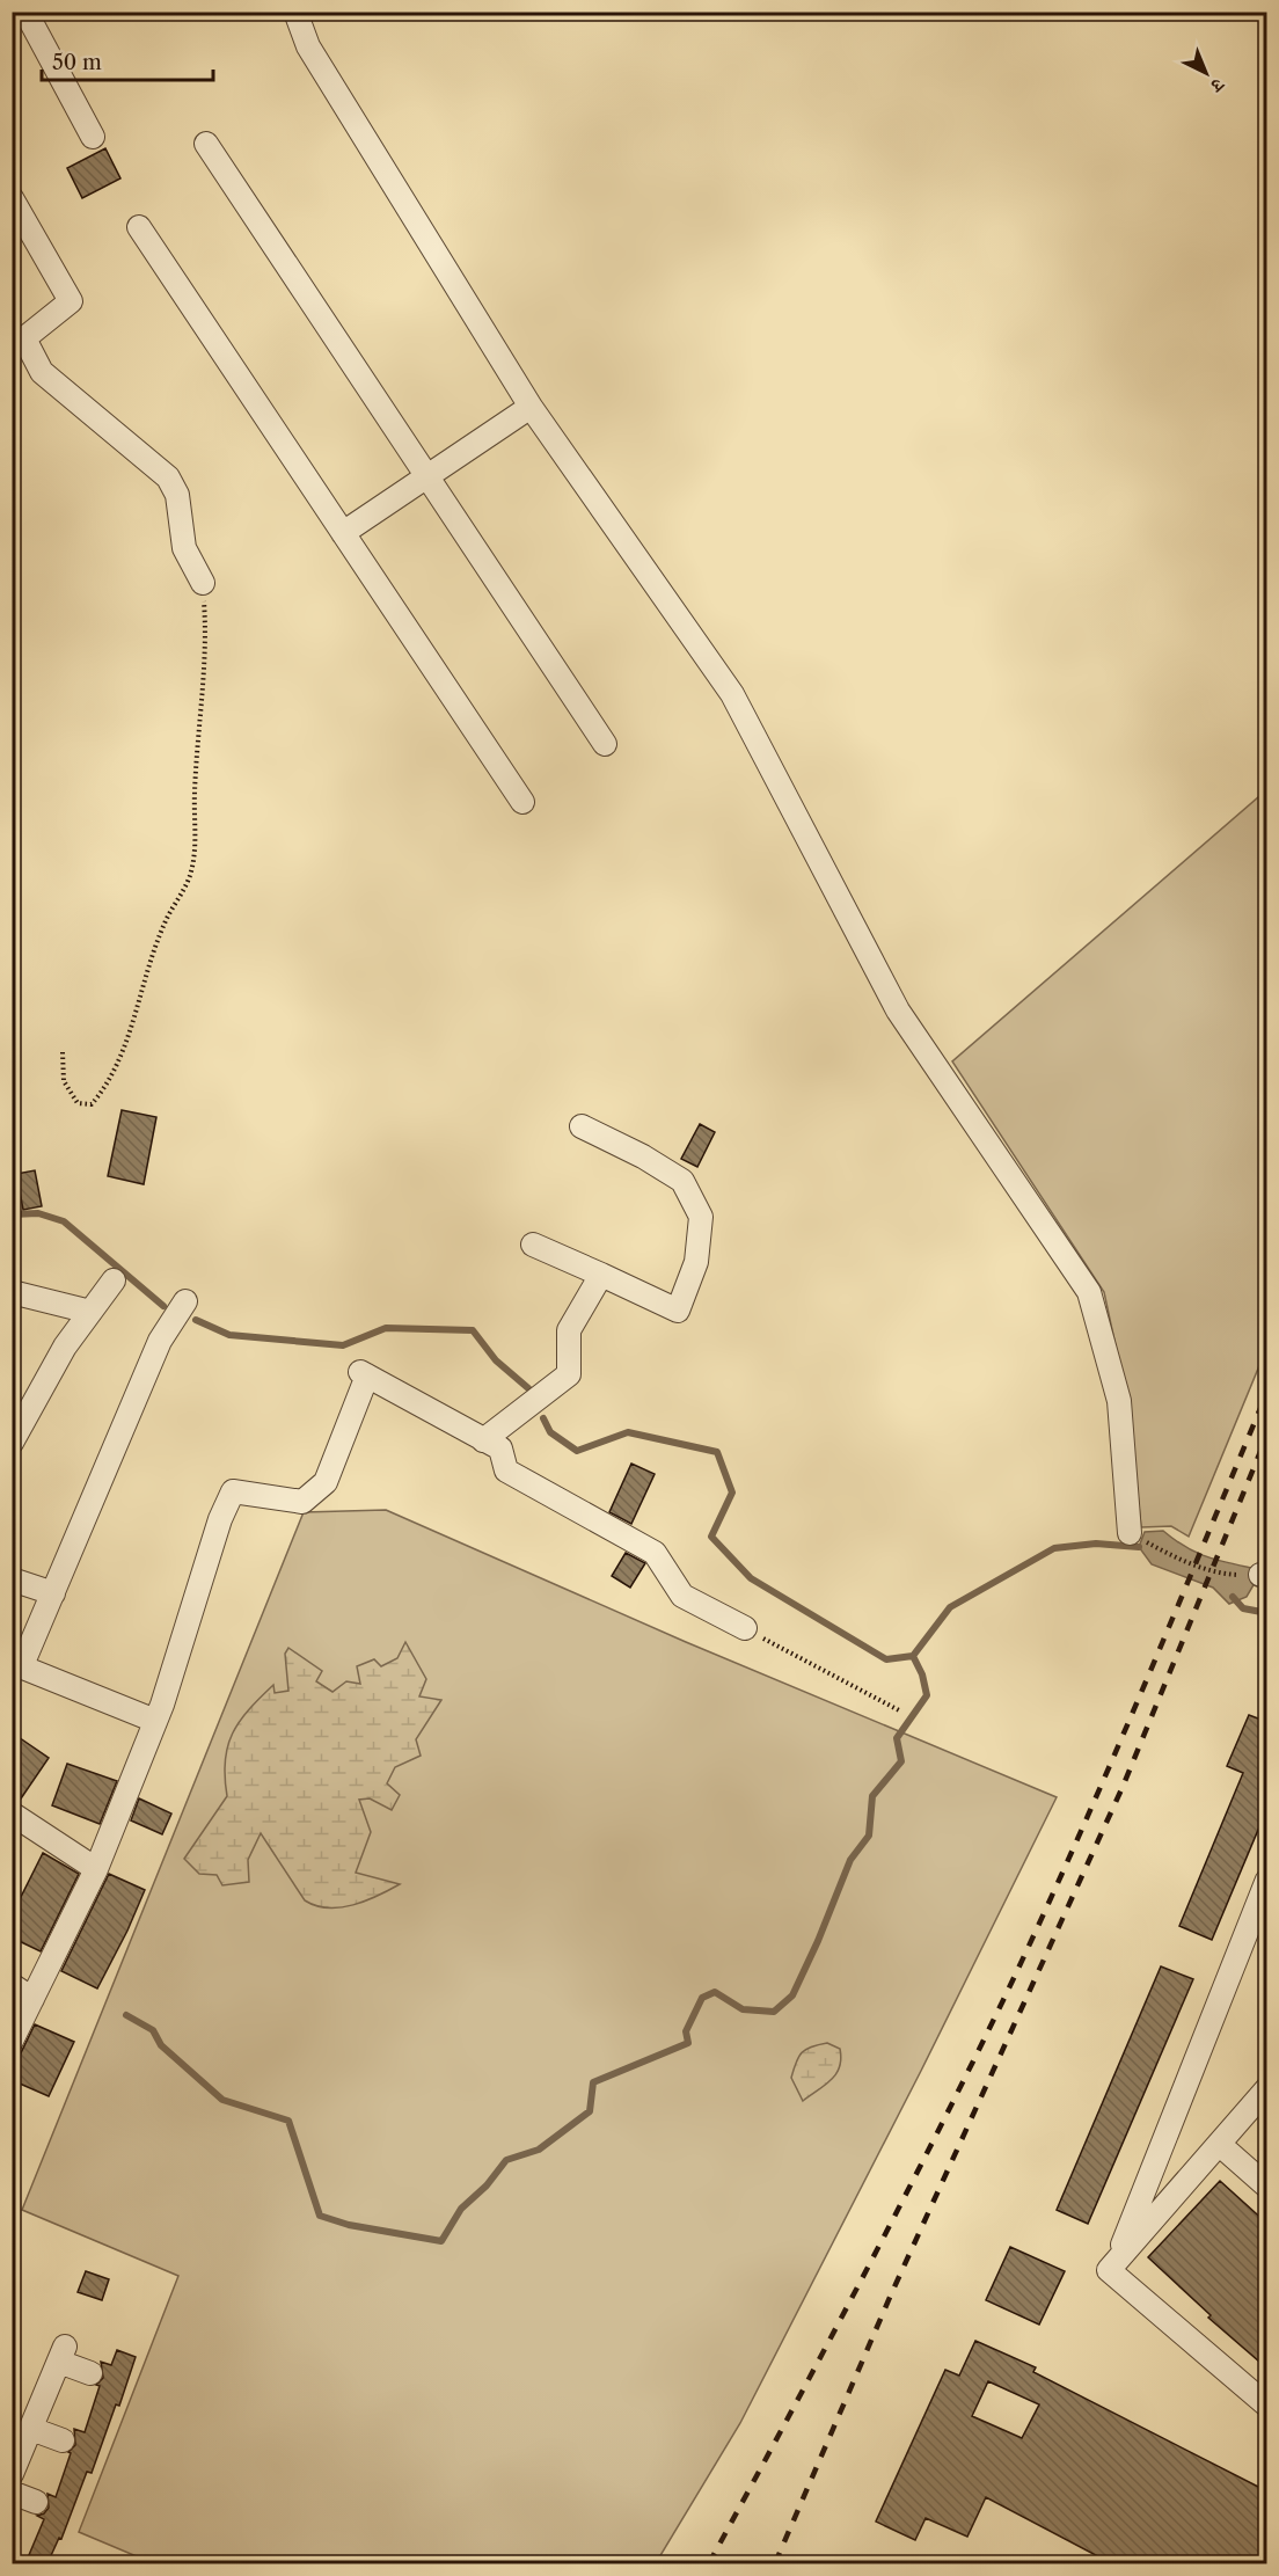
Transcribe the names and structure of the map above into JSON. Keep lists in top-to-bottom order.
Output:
{
  "scale_bar": "50 m",
  "north": "bottom right"
}
